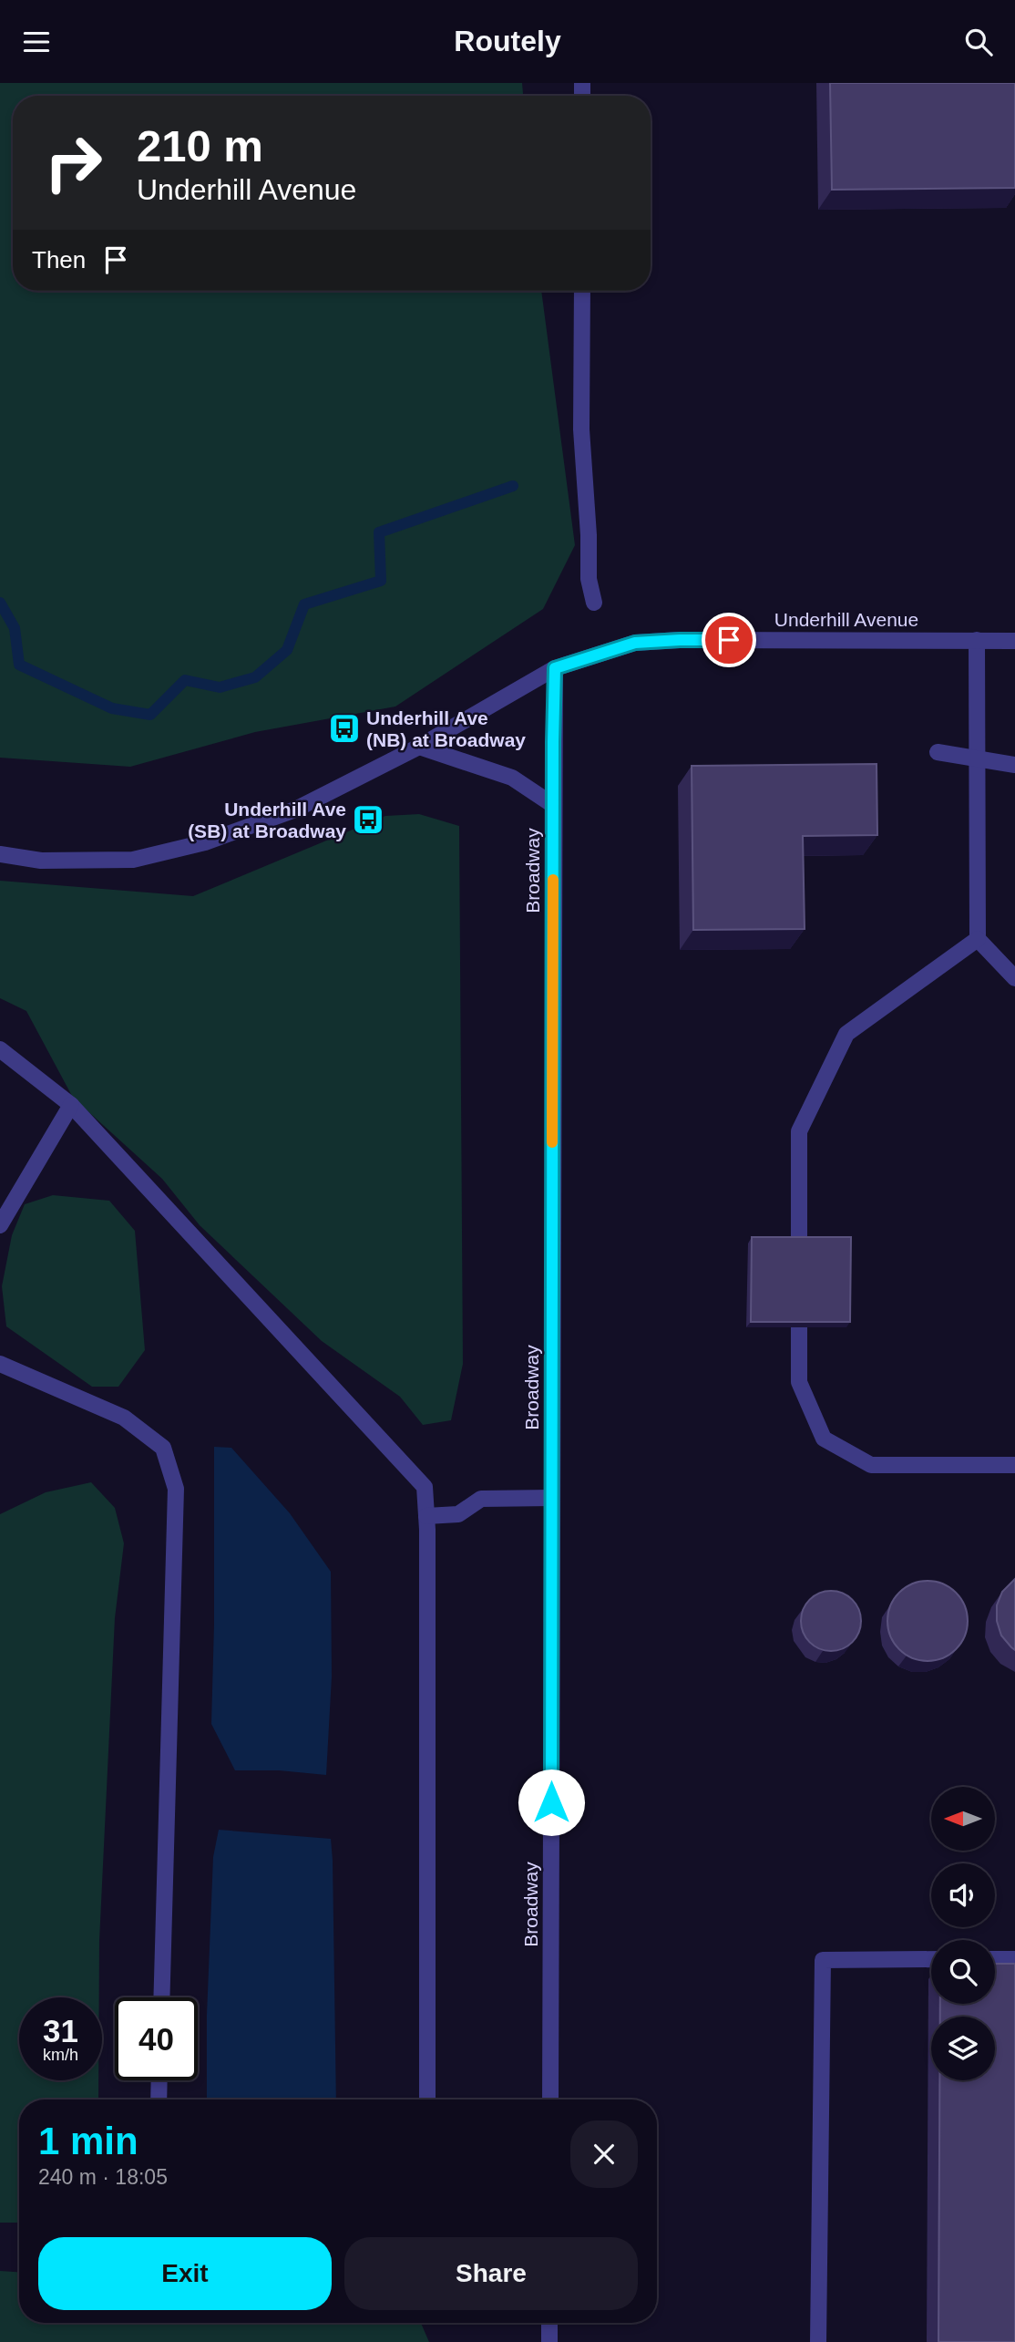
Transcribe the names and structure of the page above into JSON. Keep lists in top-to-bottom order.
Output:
{
  "streets": {
    "street": ["Underhill Avenue", "Broadway"]
  },
  "crossings": [
    ["Underhill Avenue", "Broadway"]
  ],
  "places": {
    "bus stop": ["Underhill Ave (NB) at Broadway", "Underhill Ave (SB) at Broadway"]
  },
  "north": "left",
  "page": {
    "header": "Routely",
    "turn": ["210 m", "Underhill Avenue"],
    "then": "Then",
    "speed": "31 km/h",
    "limit": "40",
    "heading": ["1 min", "240 m · 18:05"],
    "buttons": ["Exit", "Share"]
  }
}
